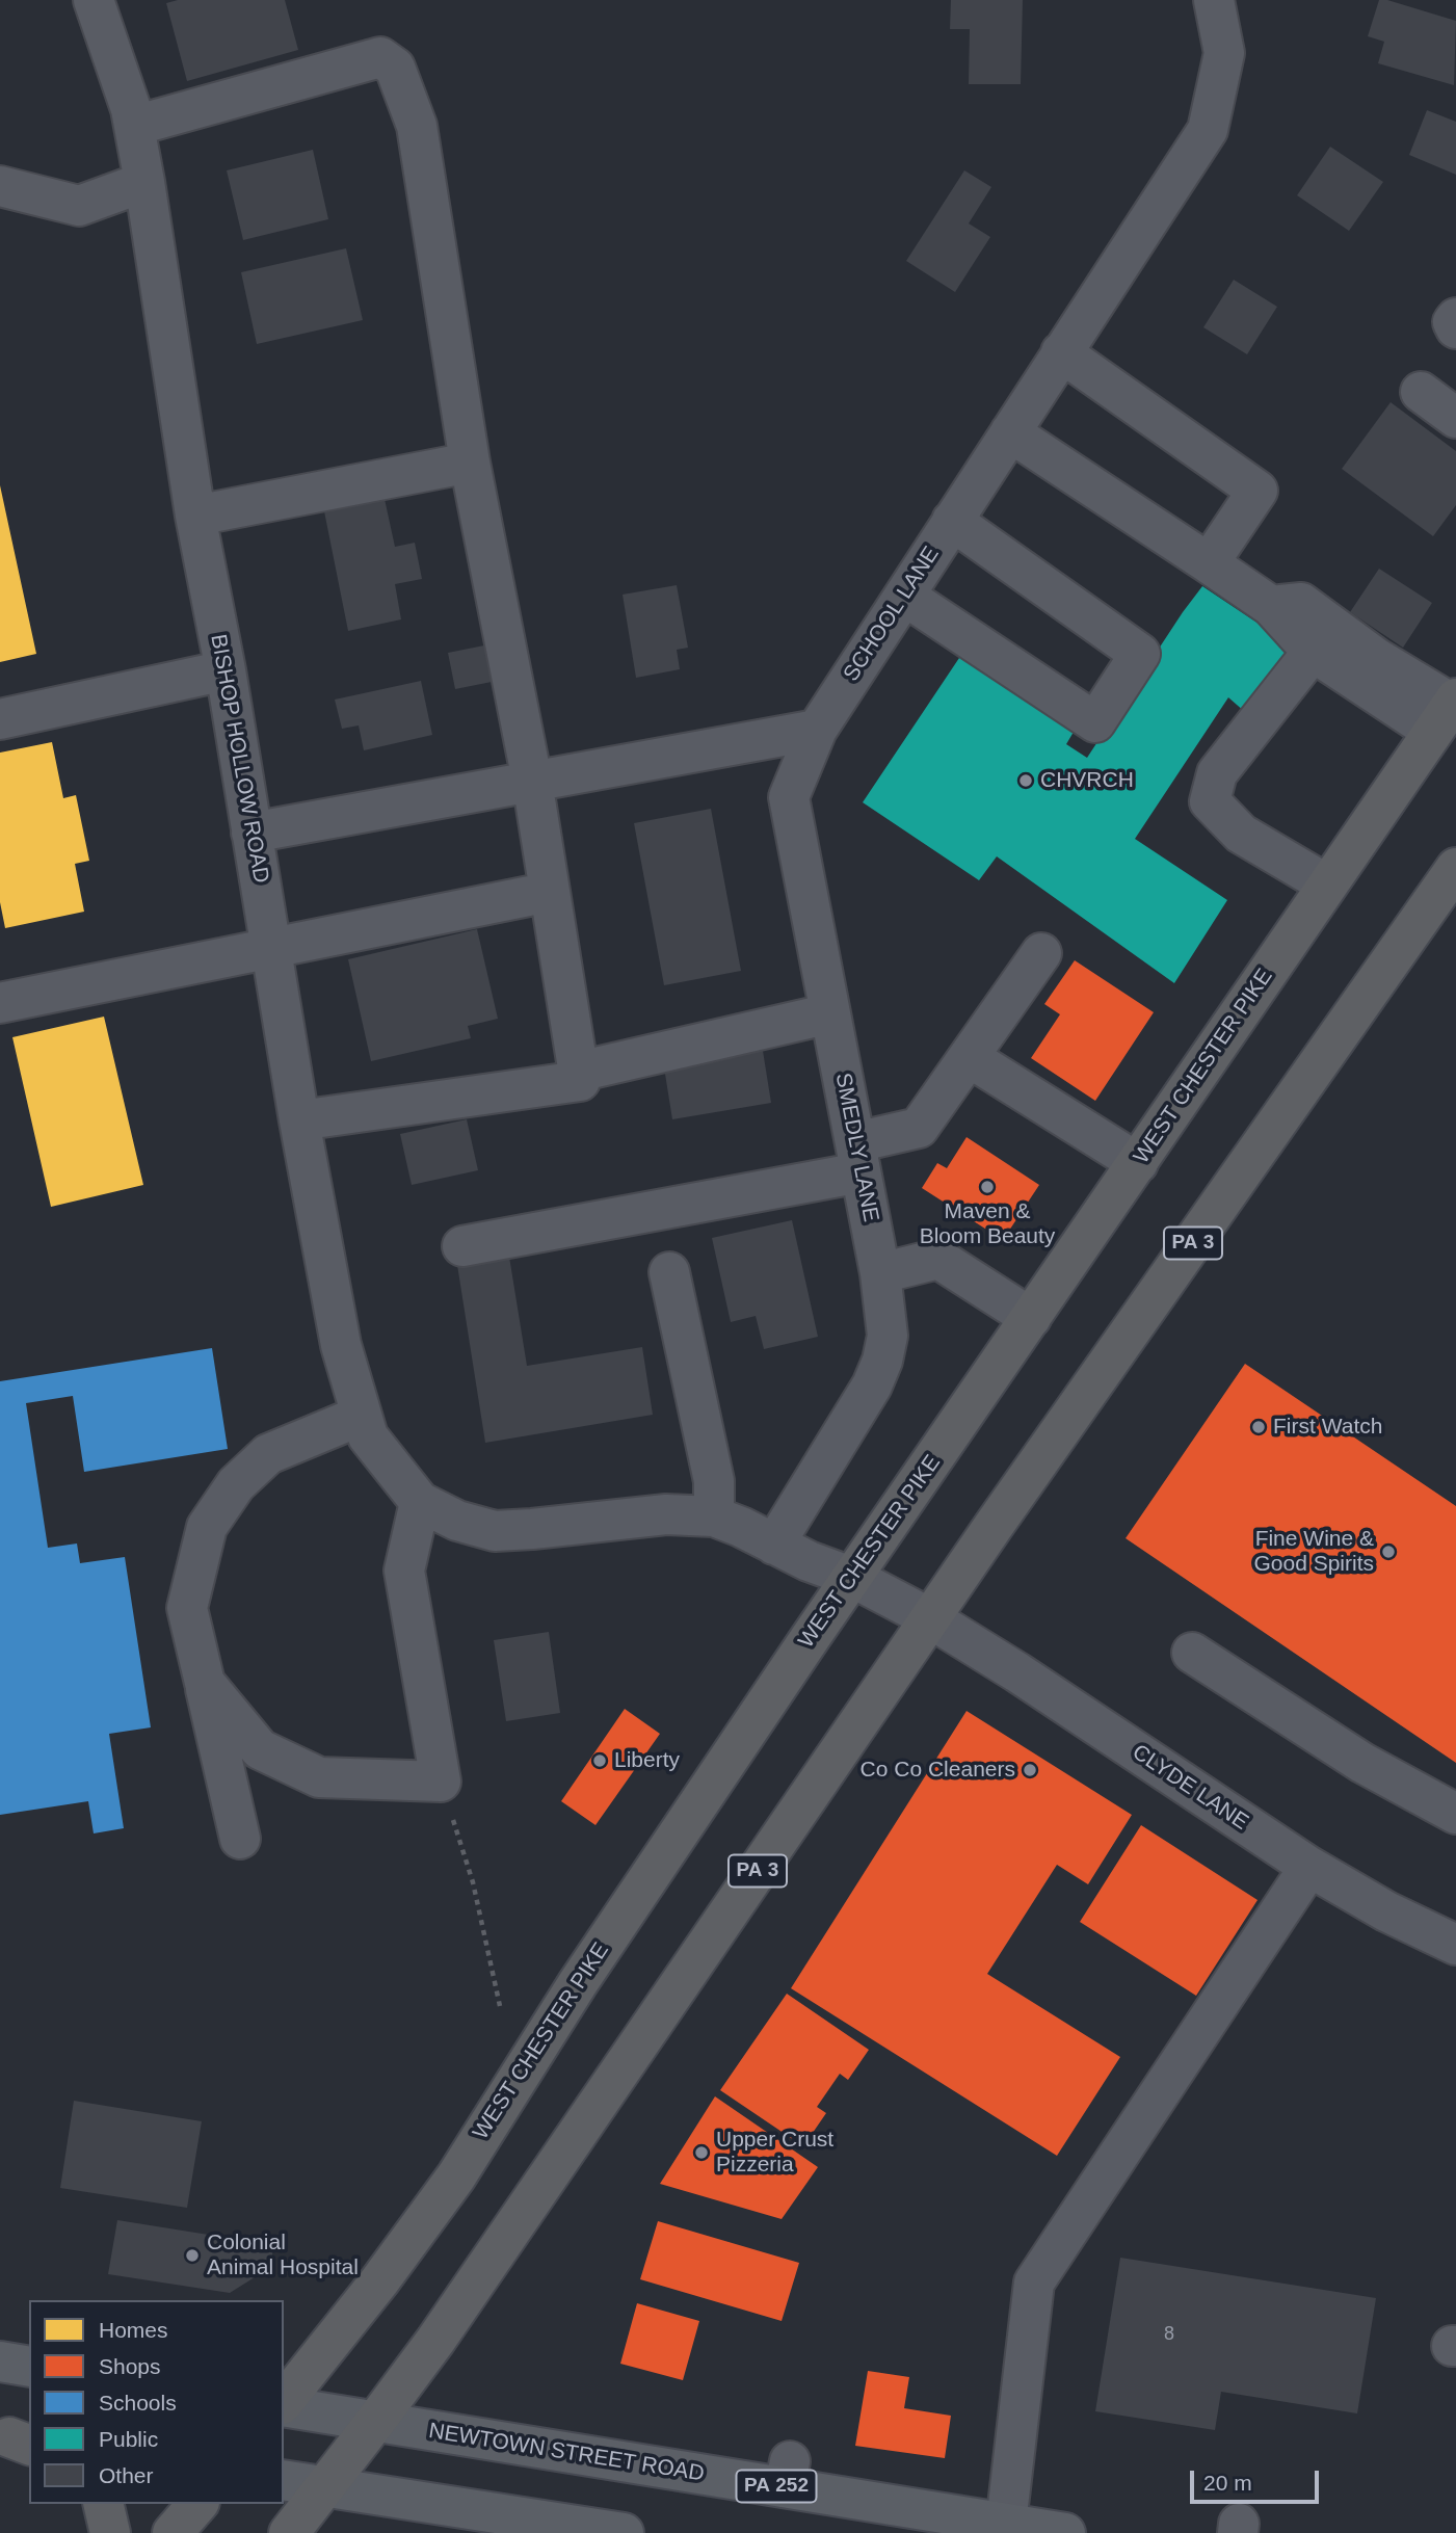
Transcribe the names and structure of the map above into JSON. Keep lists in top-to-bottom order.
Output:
{
  "streets": {
    "highway": ["WEST CHESTER PIKE", "PA 3"],
    "main road": ["NEWTOWN STREET ROAD", "PA 252"],
    "street": [
      "SCHOOL LANE",
      "BISHOP HOLLOW ROAD",
      "SMEDLY LANE",
      "CLYDE LANE"
    ]
  },
  "crossings": [
    ["SCHOOL LANE", "SMEDLY LANE"],
    ["BISHOP HOLLOW ROAD", "WEST CHESTER PIKE"],
    ["BISHOP HOLLOW ROAD", "SMEDLY LANE"],
    ["BISHOP HOLLOW ROAD", "PA 3"],
    ["BISHOP HOLLOW ROAD", "CLYDE LANE"],
    ["PA 3", "CLYDE LANE"],
    ["PA 3", "NEWTOWN STREET ROAD"]
  ],
  "places": [
    "CHVRCH",
    "Maven & Bloom Beauty",
    "First Watch",
    "Fine Wine & Good Spirits",
    "Liberty",
    "Co Co Cleaners",
    "Upper Crust Pizzeria",
    "Colonial Animal Hospital"
  ],
  "house_numbers": ["8"],
  "legend": [
    "Homes",
    "Shops",
    "Schools",
    "Public",
    "Other"
  ],
  "scale_bar": "20 m"
}
